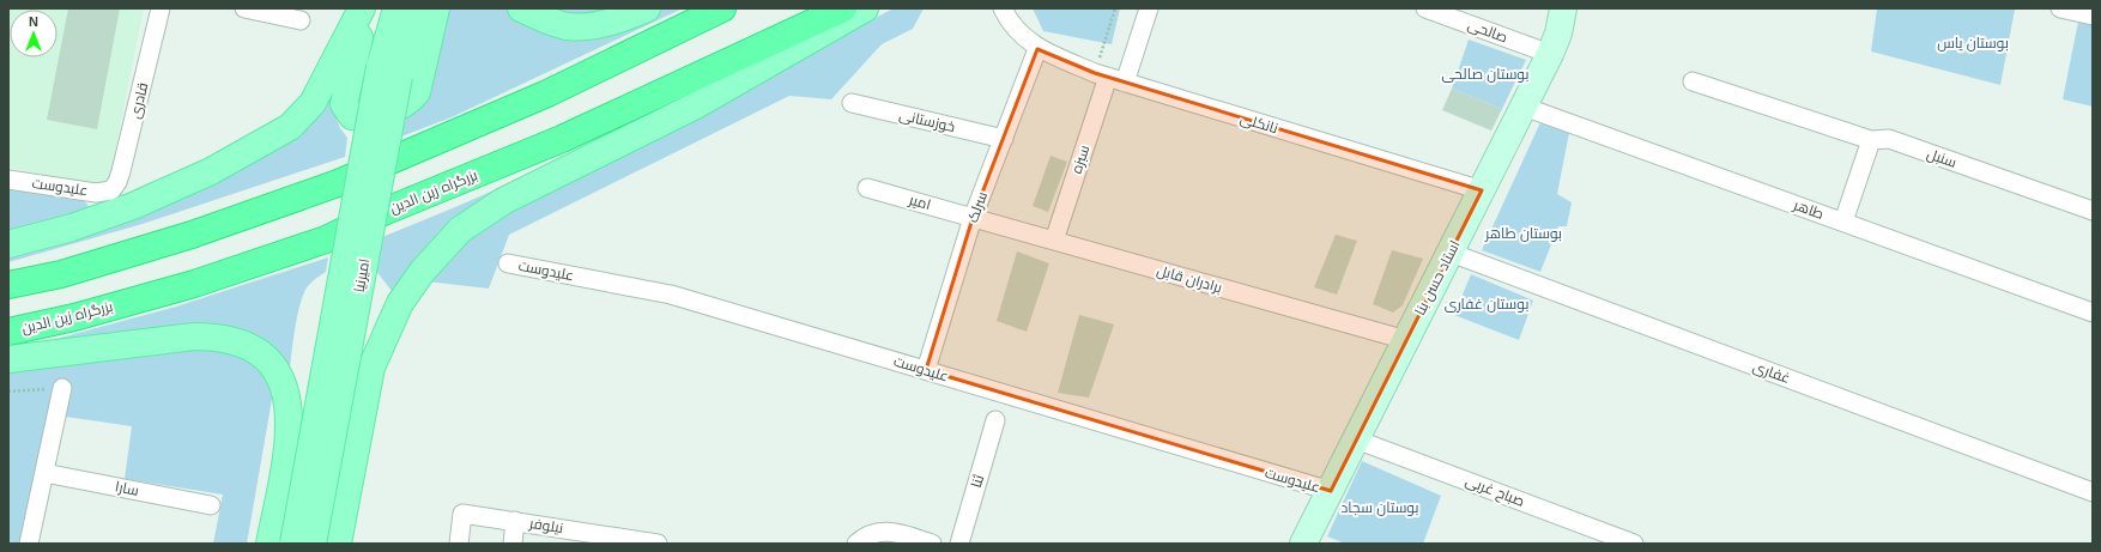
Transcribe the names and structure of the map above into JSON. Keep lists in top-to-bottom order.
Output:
{
  "streets": {
    "highway": ["بزرگراه زین الدین"],
    "main road": ["امیرنیا", "استاد حسن بنا"],
    "street": [
      "صالحی",
      "قادری",
      "خوزستانی",
      "نانکلی",
      "سنبل",
      "سبزه",
      "علیدوست",
      "امیر",
      "سرلک",
      "طاهر",
      "برادران قابل",
      "غفاری",
      "ثنا",
      "سارا",
      "صباح غربی",
      "نیلوفر"
    ]
  },
  "crossings": [
    ["صالحی", "استاد حسن بنا"],
    ["قادری", "علیدوست"],
    ["خوزستانی", "سرلک"],
    ["نانکلی", "سبزه"],
    ["نانکلی", "سرلک"],
    ["نانکلی", "استاد حسن بنا"],
    ["سبزه", "برادران قابل"],
    ["علیدوست", "سرلک"],
    ["علیدوست", "استاد حسن بنا"],
    ["امیر", "سرلک"],
    ["امیر", "برادران قابل"],
    ["سرلک", "برادران قابل"],
    ["طاهر", "استاد حسن بنا"],
    ["استاد حسن بنا", "برادران قابل"],
    ["استاد حسن بنا", "غفاری"],
    ["استاد حسن بنا", "صباح غربی"]
  ],
  "parks": [
    "بوستان یاس",
    "بوستان صالحی",
    "بوستان طاهر",
    "بوستان غفاری",
    "بوستان سجاد"
  ],
  "north": "top"
}
